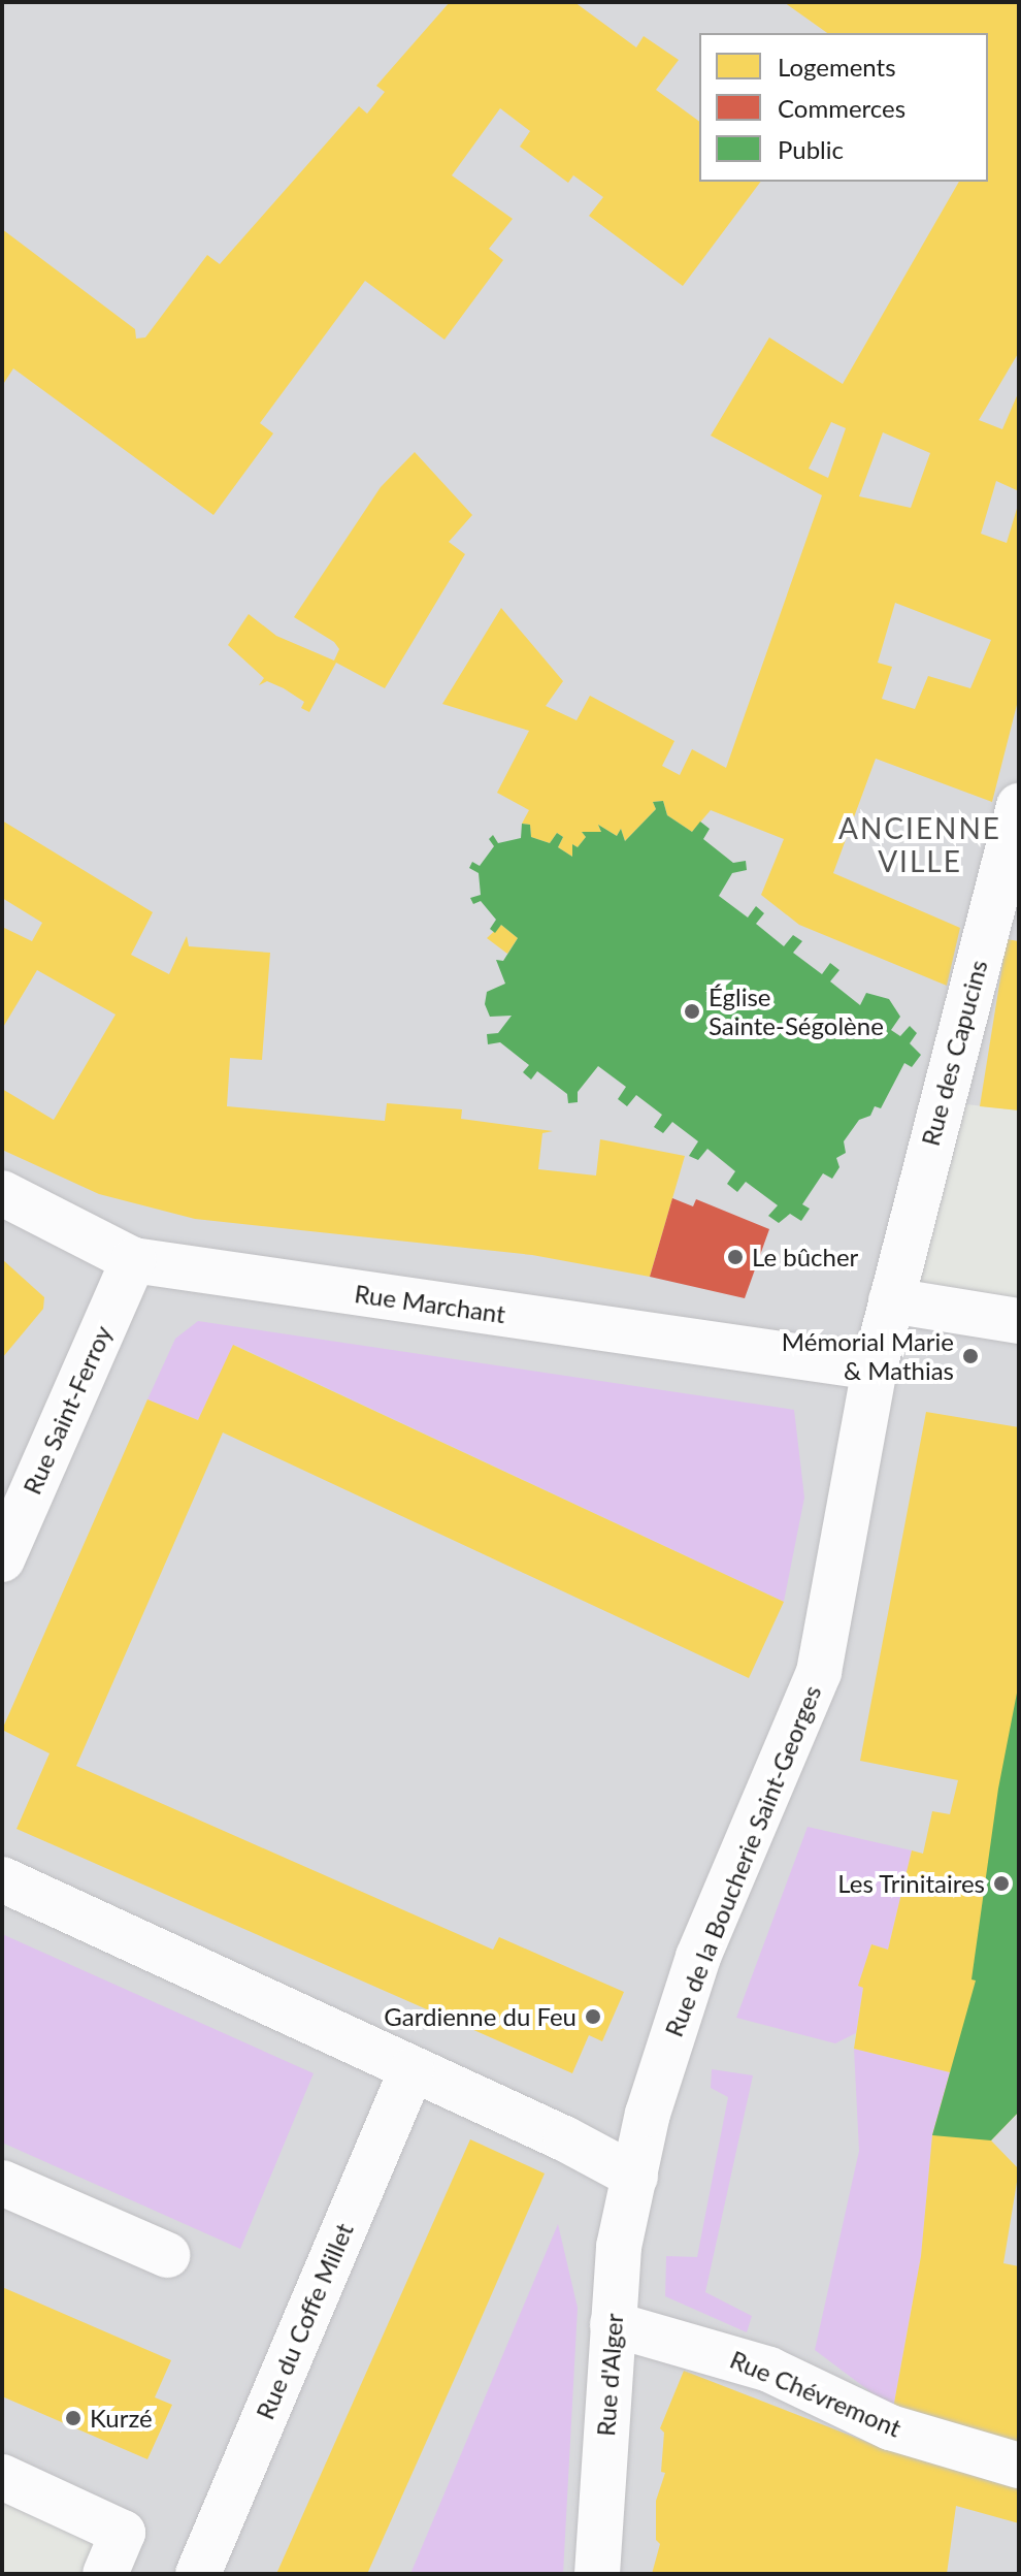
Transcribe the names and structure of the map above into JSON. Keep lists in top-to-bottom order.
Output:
{
  "streets": {
    "street": [
      "Rue des Capucins",
      "Rue Marchant",
      "Rue Saint-Ferroy",
      "Rue de la Boucherie Saint-Georges",
      "Rue du Coffe Millet",
      "Rue d'Alger",
      "Rue Chévremont"
    ]
  },
  "crossings": [
    ["Rue des Capucins", "Rue de la Boucherie Saint-Georges"],
    ["Rue Marchant", "Rue Saint-Ferroy"],
    ["Rue Marchant", "Rue de la Boucherie Saint-Georges"],
    ["Rue de la Boucherie Saint-Georges", "Rue d'Alger"],
    ["Rue d'Alger", "Rue Chévremont"]
  ],
  "districts": ["ANCIENNE VILLE"],
  "places": [
    "Église Sainte-Ségolène",
    "Le bûcher",
    "Mémorial Marie & Mathias",
    "Les Trinitaires",
    "Gardienne du Feu",
    "Kurzé"
  ],
  "legend": ["Logements", "Commerces", "Public"]
}
